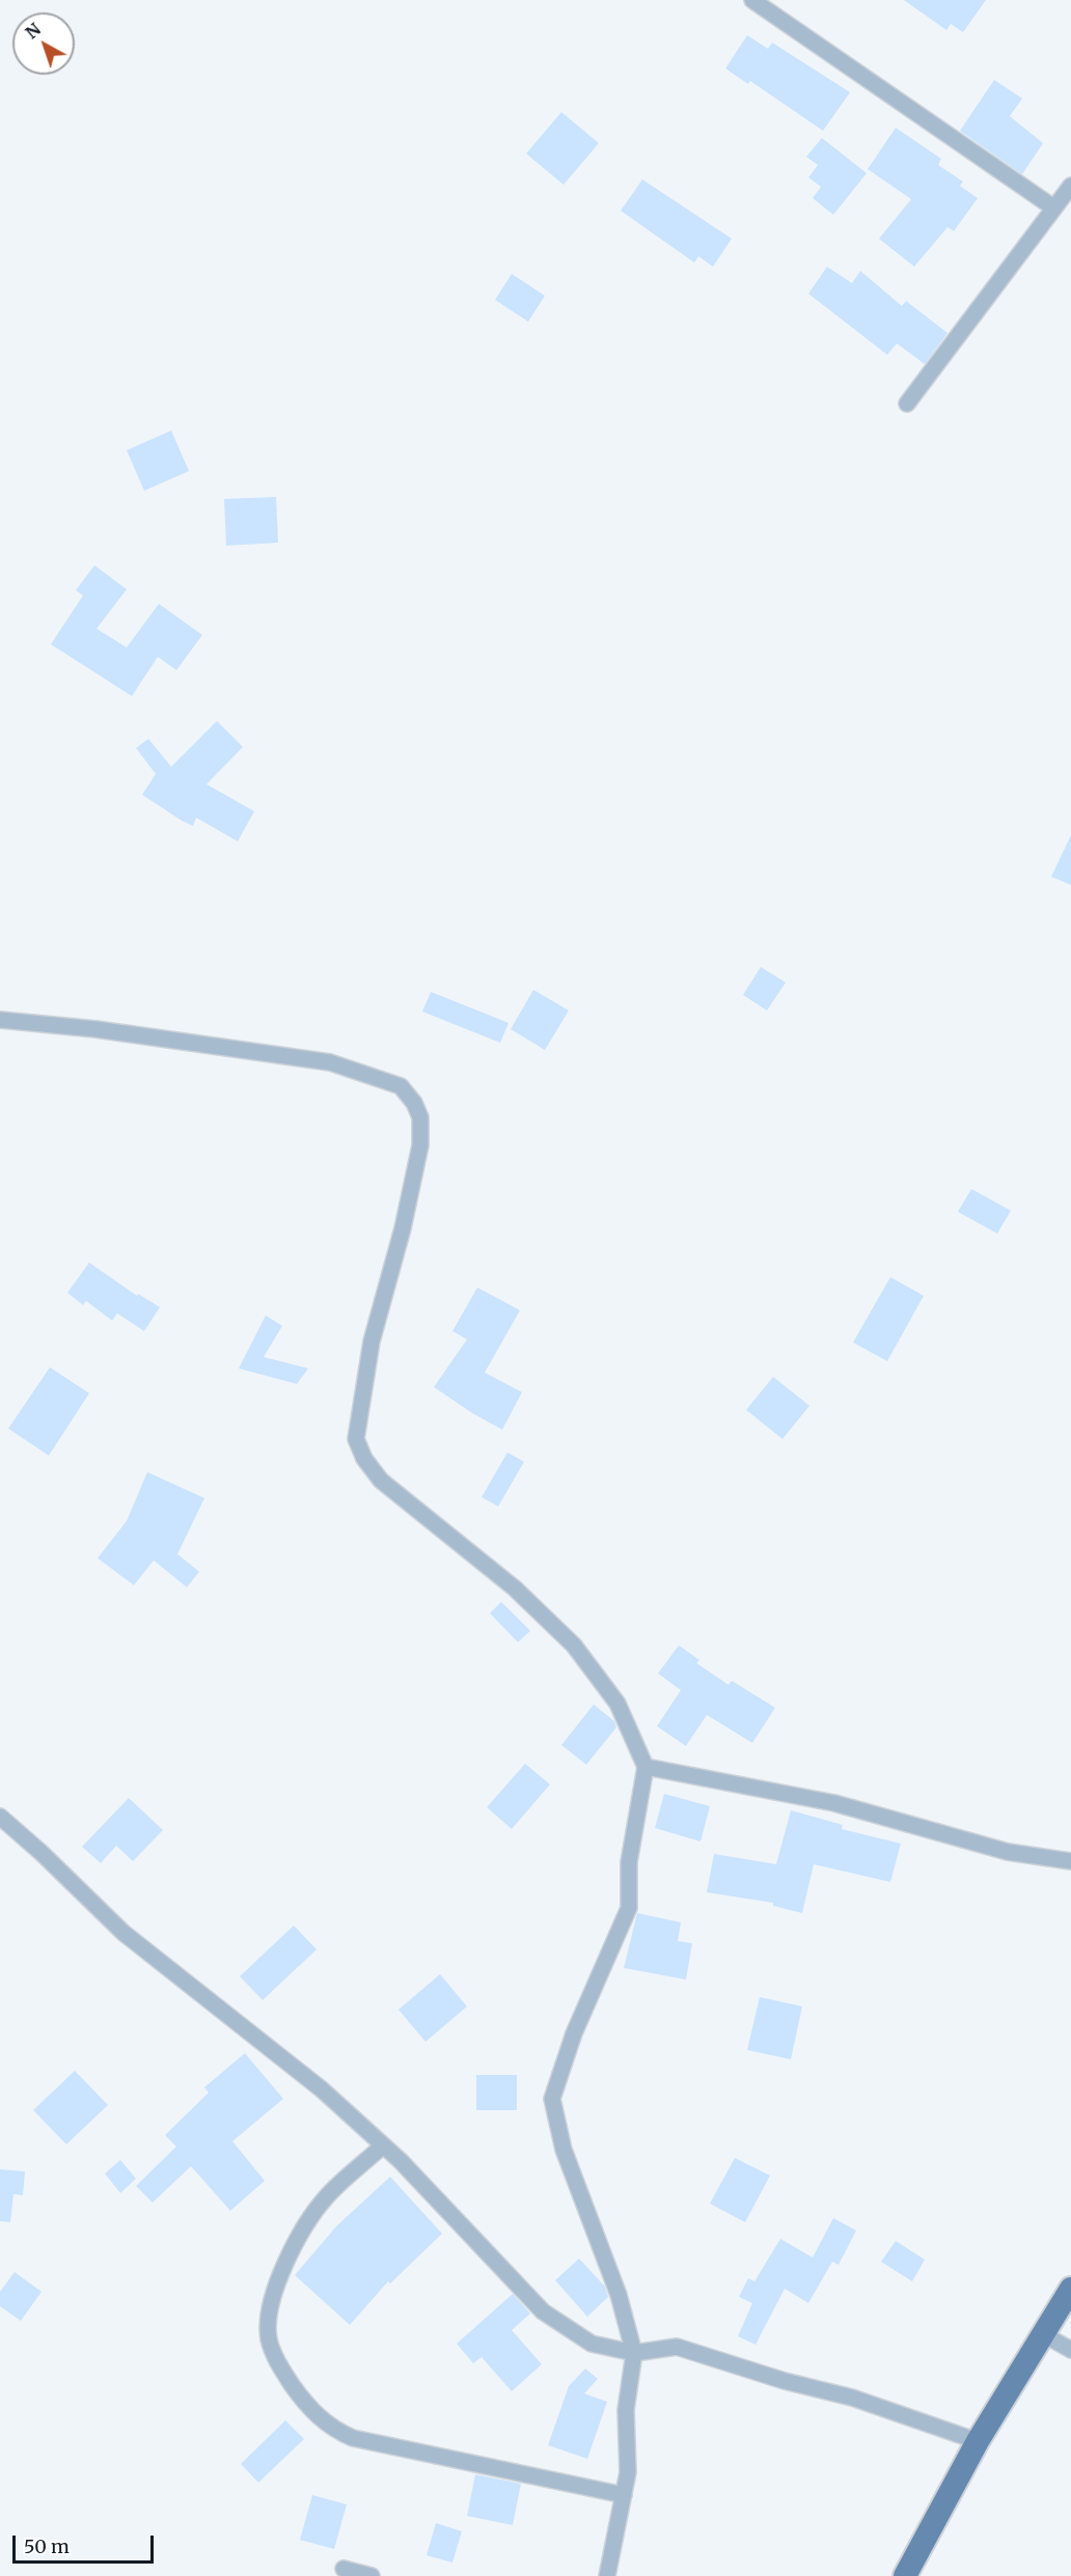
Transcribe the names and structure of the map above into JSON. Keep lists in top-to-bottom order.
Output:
{
  "scale_bar": "50 m",
  "north": "top left"
}
